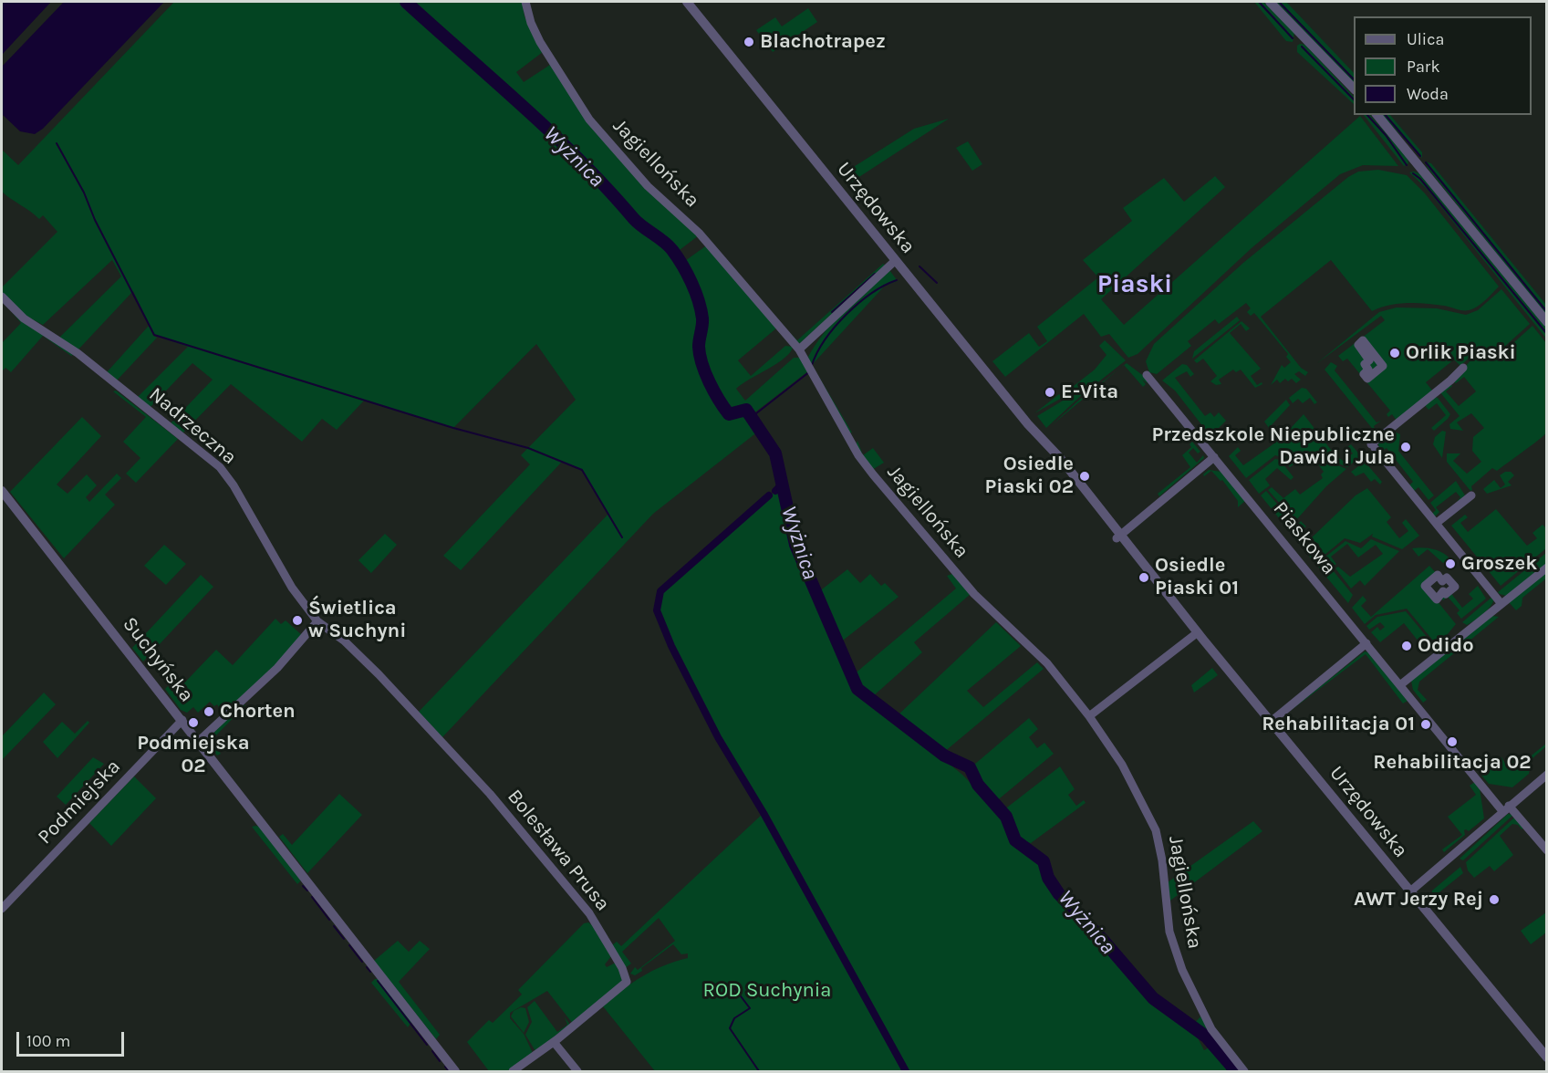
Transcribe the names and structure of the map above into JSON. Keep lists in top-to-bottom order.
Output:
{
  "streets": {
    "street": [
      "Jagiellońska",
      "Urzędowska",
      "Nadrzeczna",
      "Piaskowa",
      "Suchyńska",
      "Podmiejska",
      "Bolesława Prusa"
    ]
  },
  "crossings": [
    ["Nadrzeczna", "Bolesława Prusa"],
    ["Suchyńska", "Podmiejska"]
  ],
  "districts": ["Piaski"],
  "water": ["Wyżnica"],
  "parks": ["ROD Suchynia"],
  "places": [
    "Blachotrapez",
    "Orlik Piaski",
    "E-Vita",
    "Przedszkole Niepubliczne Dawid i Jula",
    "Osiedle Piaski 02",
    "Groszek",
    "Osiedle Piaski 01",
    "Świetlica w Suchyni",
    "Odido",
    "Chorten",
    "Podmiejska 02",
    "Rehabilitacja 01",
    "Rehabilitacja 02",
    "AWT Jerzy Rej"
  ],
  "legend": ["Ulica", "Park", "Woda"],
  "scale_bar": "100 m"
}
